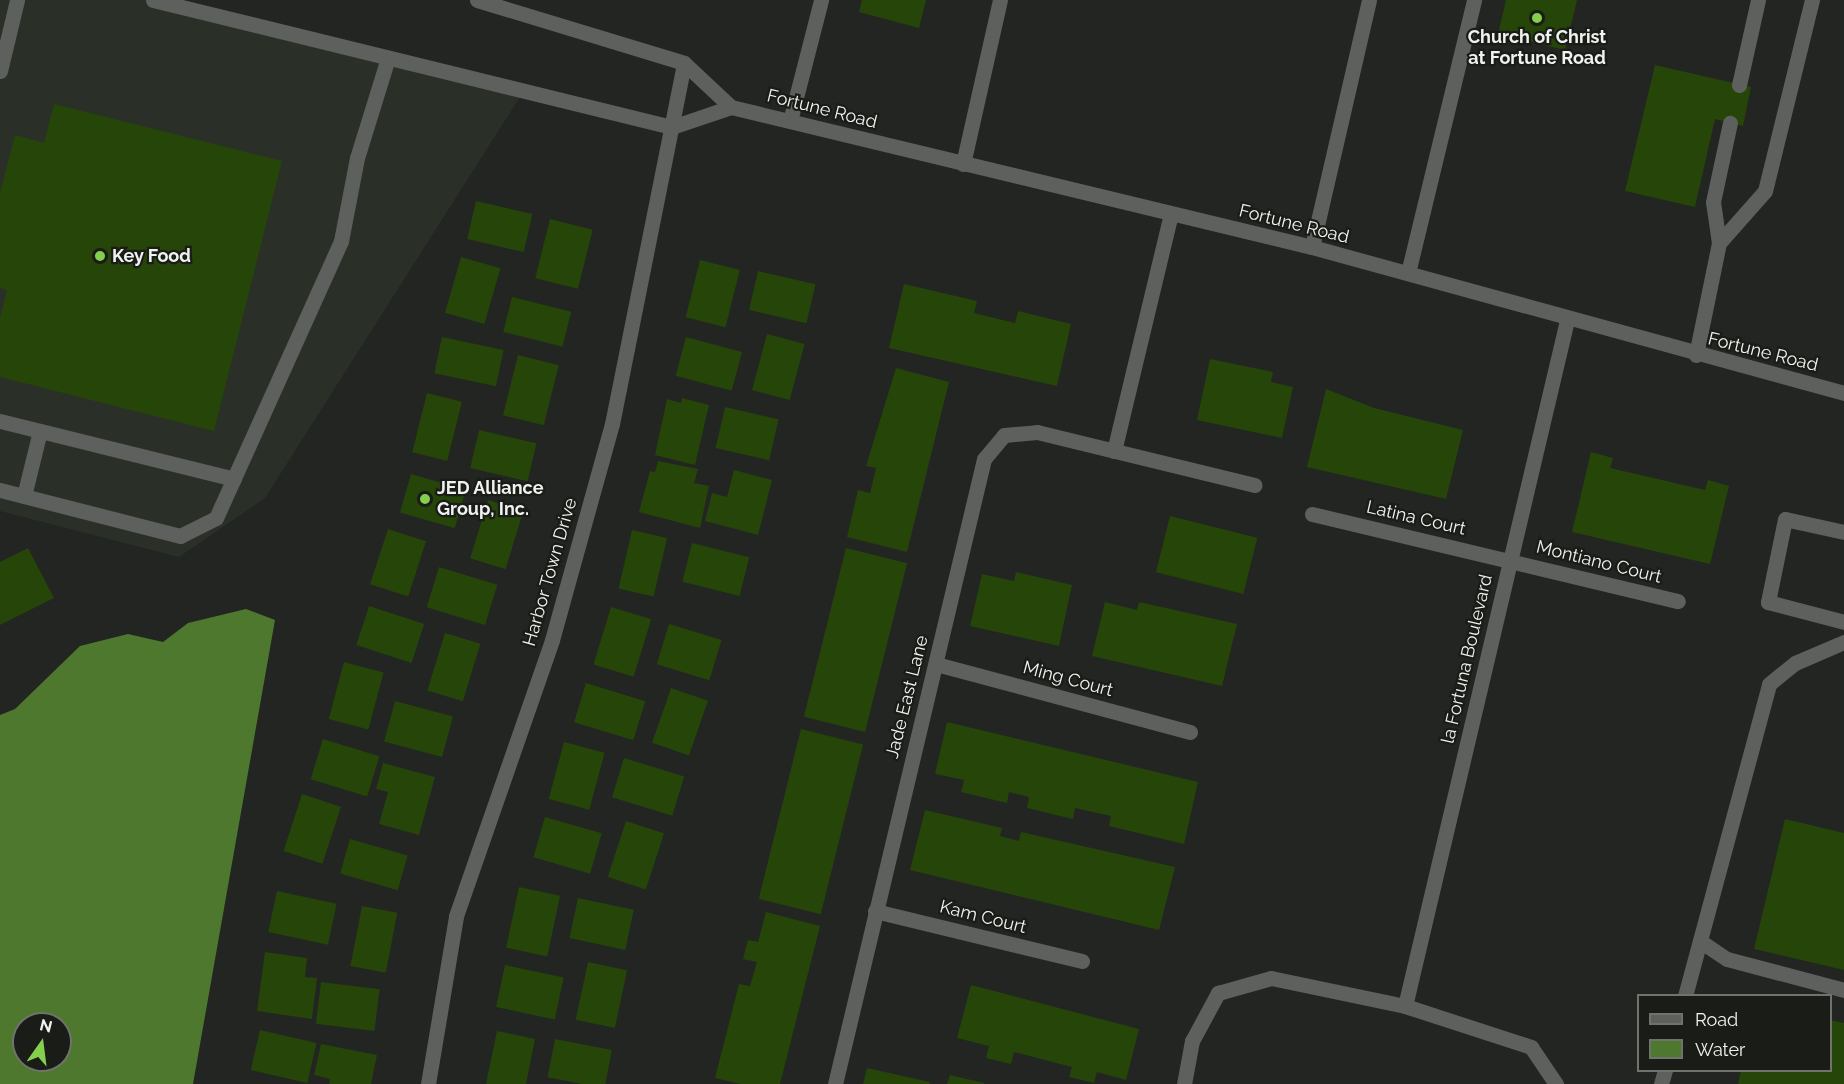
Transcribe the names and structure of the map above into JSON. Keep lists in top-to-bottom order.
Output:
{
  "streets": {
    "street": [
      "Fortune Road",
      "Latina Court",
      "Montiano Court",
      "Harbor Town Drive",
      "la Fortuna Boulevard",
      "Ming Court",
      "Jade East Lane",
      "Kam Court"
    ]
  },
  "crossings": [
    ["Fortune Road", "Harbor Town Drive"],
    ["Fortune Road", "la Fortuna Boulevard"],
    ["Latina Court", "Montiano Court"],
    ["Latina Court", "la Fortuna Boulevard"],
    ["Montiano Court", "la Fortuna Boulevard"],
    ["Ming Court", "Jade East Lane"],
    ["Jade East Lane", "Kam Court"]
  ],
  "places": ["Church of Christ at Fortune Road", "Key Food", "JED Alliance Group, Inc."],
  "legend": ["Road", "Water"],
  "north": "top"
}
